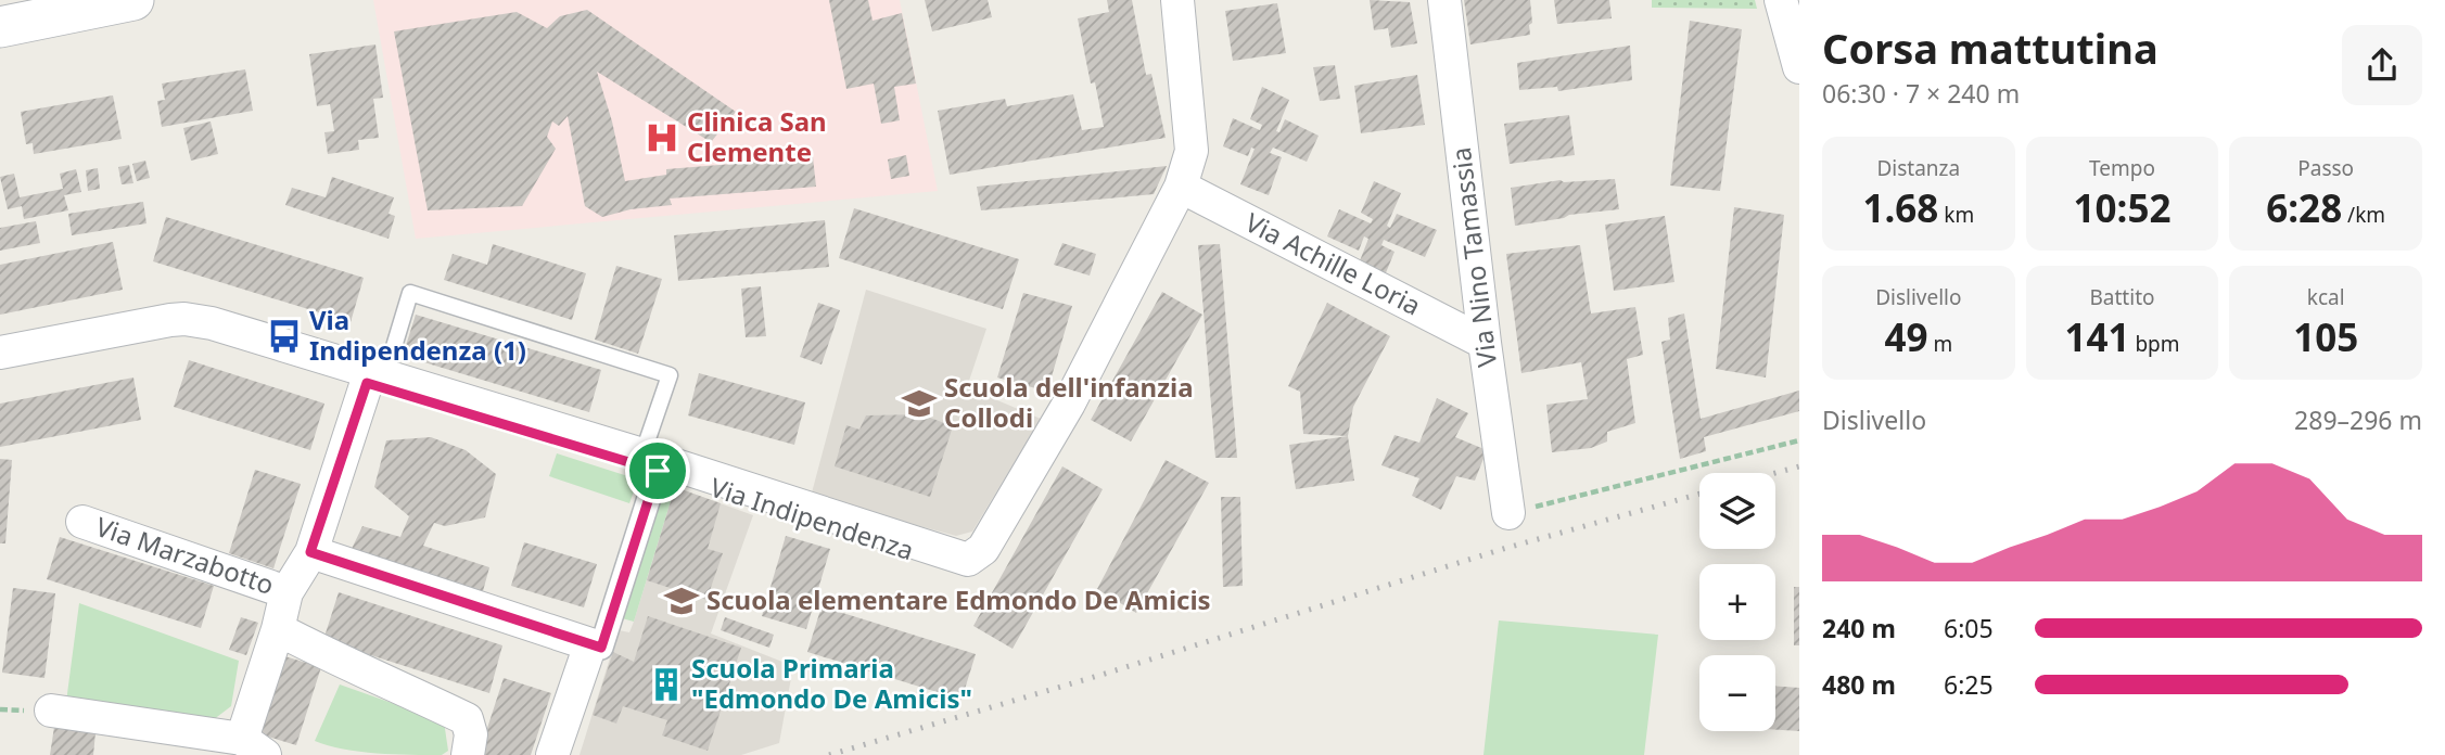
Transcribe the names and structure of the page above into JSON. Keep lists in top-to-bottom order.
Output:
{
  "streets": {
    "street": [
      "Via Nino Tamassia",
      "Via Achille Loria",
      "Via Indipendenza",
      "Via Marzabotto"
    ]
  },
  "crossings": [
    ["Via Nino Tamassia", "Via Achille Loria"],
    ["Via Achille Loria", "Via Indipendenza"],
    ["Via Indipendenza", "Via Marzabotto"]
  ],
  "places": {
    "hospital": ["Clinica San Clemente"],
    "bus stop": ["Via Indipendenza (1)"],
    "school or university": ["Scuola dell'infanzia Collodi", "Scuola elementare Edmondo De Amicis"],
    "building": ["Scuola Primaria \"Edmondo De Amicis\""]
  },
  "page": {
    "heading": ["Corsa mattutina", "06:30 · 7 × 240 m"],
    "stats": [
      ["Distanza", "1.68 km"],
      ["Tempo", "10:52"],
      ["Passo", "6:28 /km"],
      ["Dislivello", "49 m"],
      ["Battito", "141 bpm"],
      ["kcal", "105"]
    ],
    "chart": ["Dislivello", "289–296 m"],
    "map_buttons": ["+", "−"],
    "list": [
      {
        "name": "240 m",
        "note": "6:05"
      },
      {
        "name": "480 m",
        "note": "6:25"
      }
    ]
  }
}
